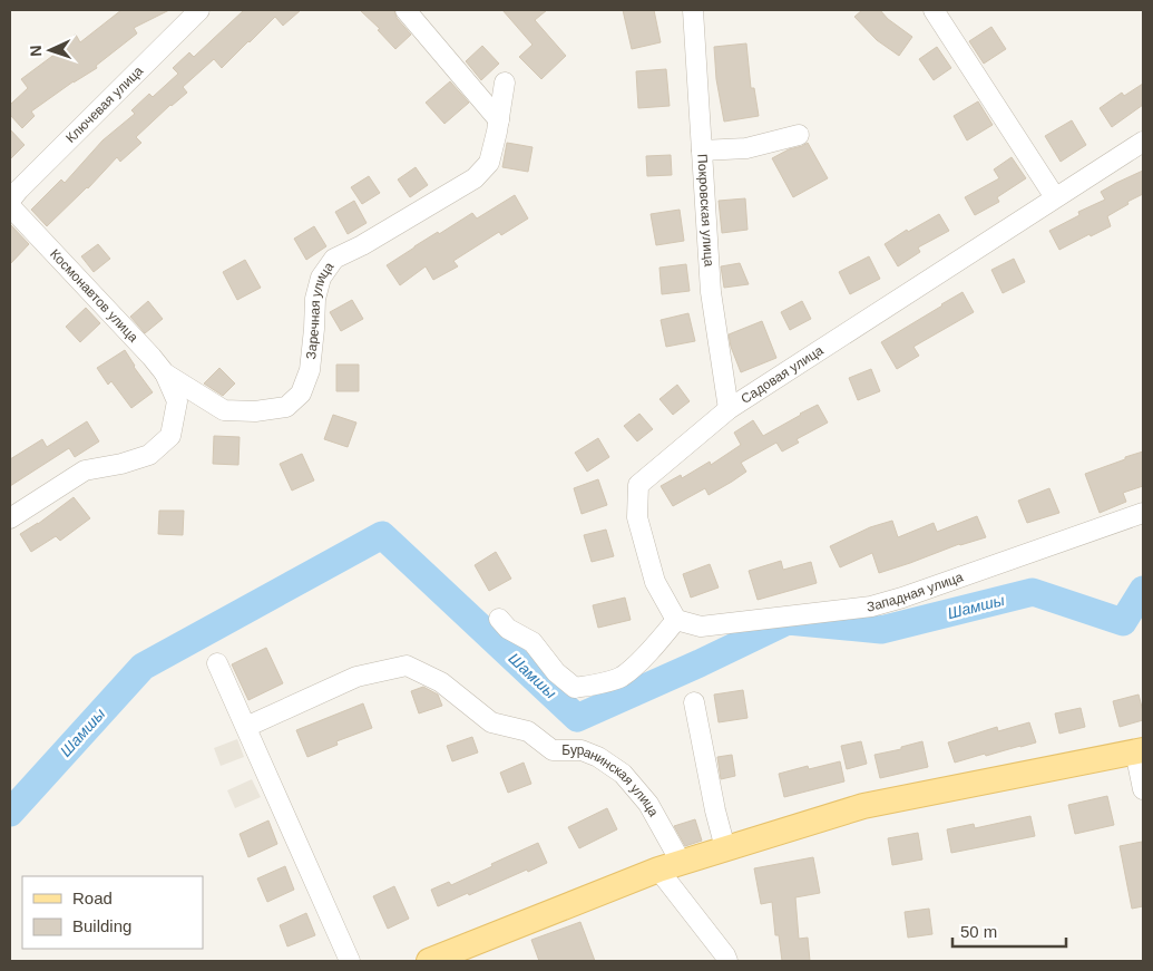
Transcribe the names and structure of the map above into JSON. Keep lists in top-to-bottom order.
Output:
{
  "streets": {
    "street": [
      "Ключевая улица",
      "Покровская улица",
      "Космонавтов улица",
      "Заречная улица",
      "Садовая улица",
      "Западная улица",
      "Буранинская улица"
    ]
  },
  "crossings": [
    ["Ключевая улица", "Космонавтов улица"],
    ["Покровская улица", "Садовая улица"],
    ["Космонавтов улица", "Заречная улица"],
    ["Садовая улица", "Западная улица"]
  ],
  "water": ["Шамшы"],
  "legend": ["Road", "Building"],
  "scale_bar": "50 m",
  "north": "left"
}
